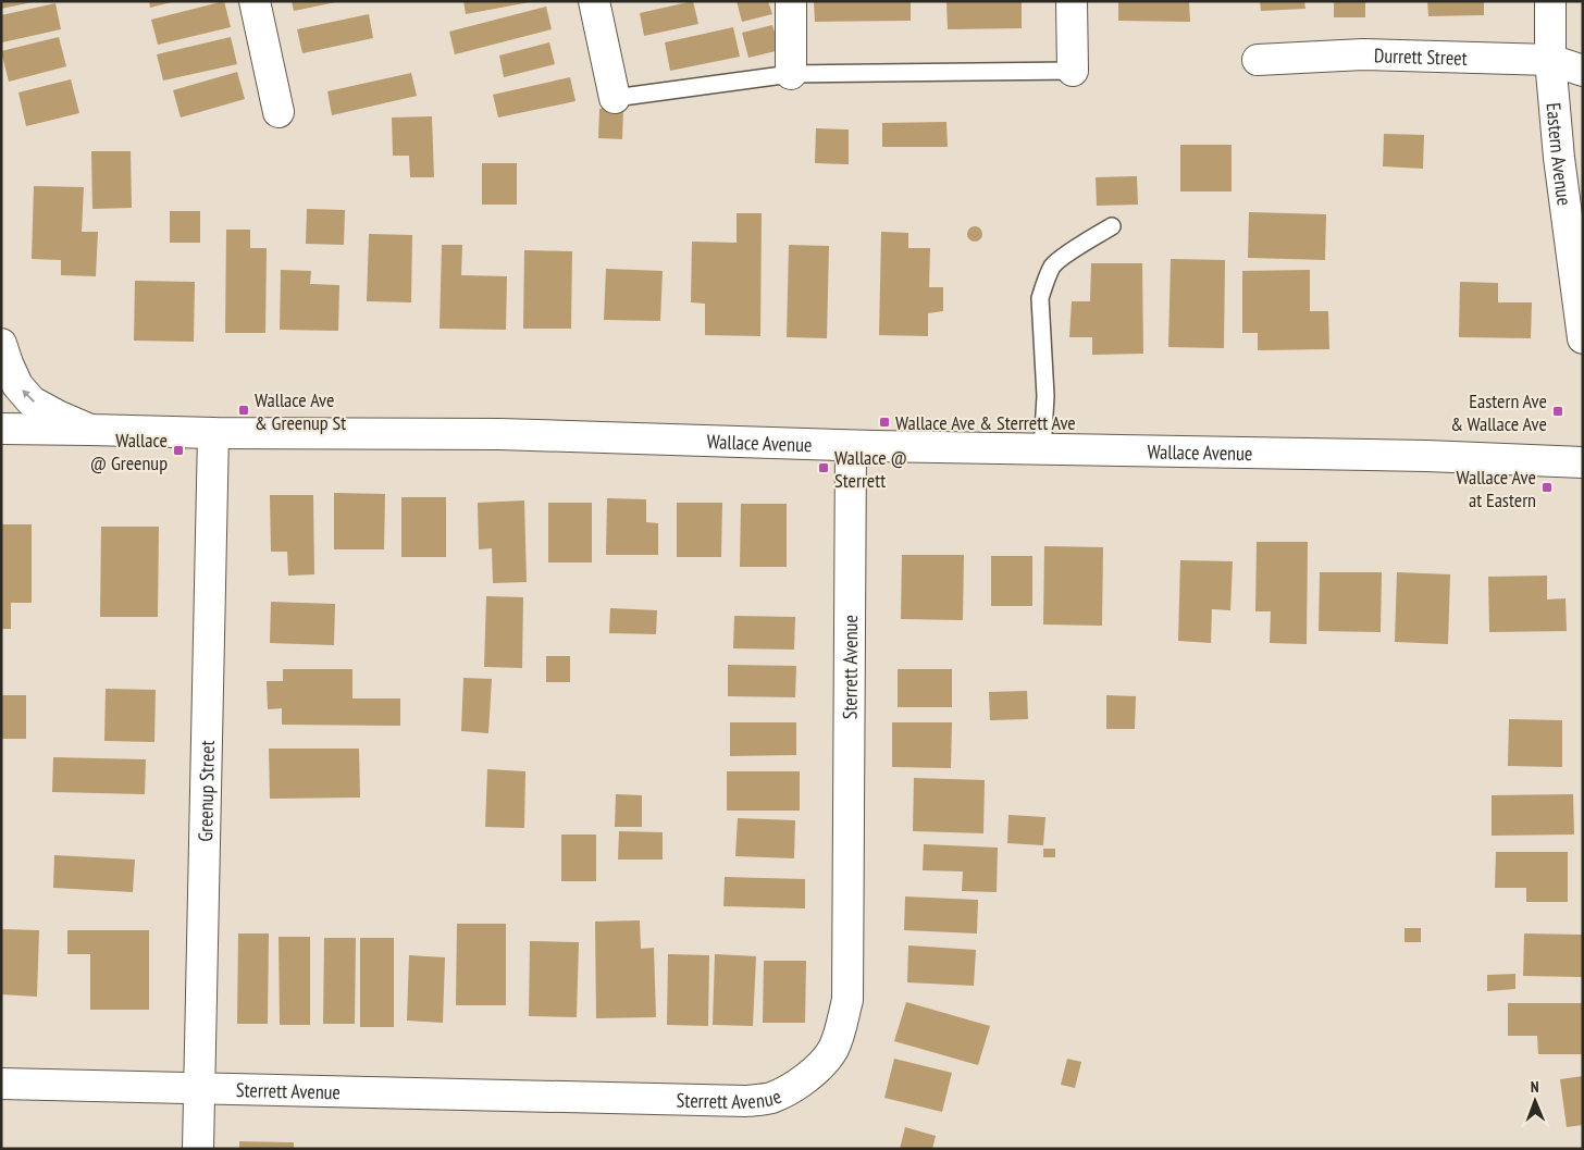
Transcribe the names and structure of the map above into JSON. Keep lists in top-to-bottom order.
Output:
{
  "streets": {
    "street": [
      "Durrett Street",
      "Eastern Avenue",
      "Wallace Avenue",
      "Sterrett Avenue",
      "Greenup Street"
    ]
  },
  "crossings": [
    ["Durrett Street", "Eastern Avenue"],
    ["Wallace Avenue", "Sterrett Avenue"],
    ["Wallace Avenue", "Greenup Street"],
    ["Sterrett Avenue", "Greenup Street"]
  ],
  "places": {
    "transit": [
      "Wallace Ave & Greenup St",
      "Eastern Ave & Wallace Ave",
      "Wallace Ave & Sterrett Ave",
      "Wallace @ Greenup",
      "Wallace @ Sterrett",
      "Wallace Ave at Eastern"
    ]
  },
  "north": "top"
}
